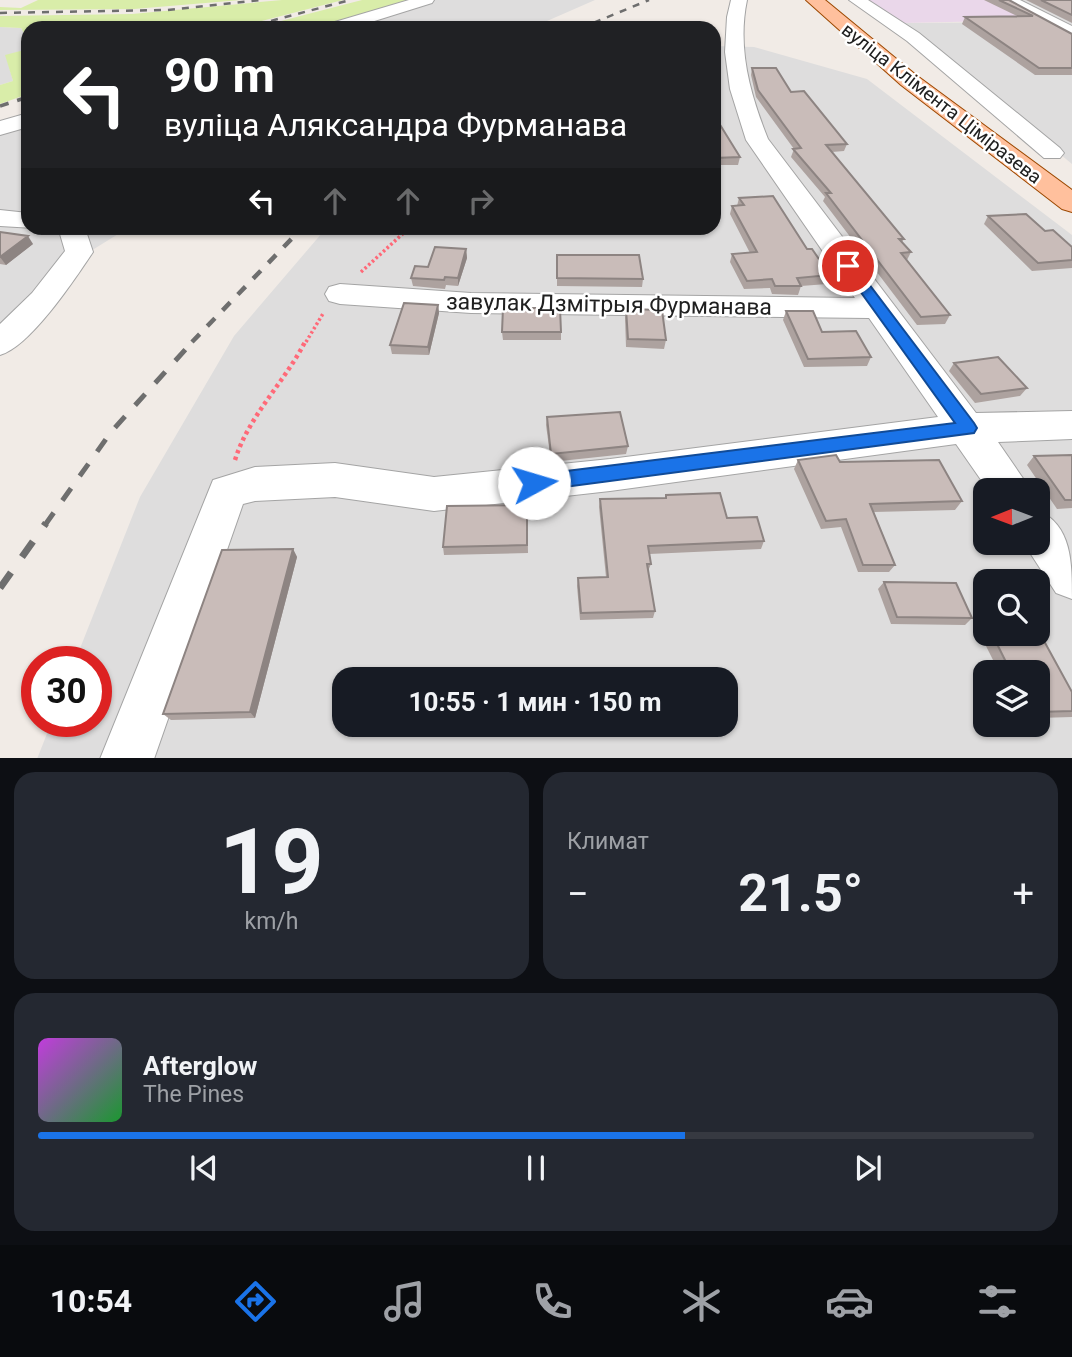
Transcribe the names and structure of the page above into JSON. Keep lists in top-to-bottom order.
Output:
{
  "streets": {
    "main road": ["вуліца Клімента Ціміразева"],
    "street": ["завулак Дзмітрыя Фурманава"]
  },
  "north": "left",
  "page": {
    "turn": ["90 m", "вуліца Аляксандра Фурманава"],
    "limit": "30",
    "trip": "10:55 · 1 мин · 150 m",
    "tile": [
      ["19", "km/h"],
      "Климат"
    ],
    "heat": ["−", "21.5°", "+"],
    "song": ["Afterglow", "The Pines"],
    "tabs": "10:54"
  }
}
